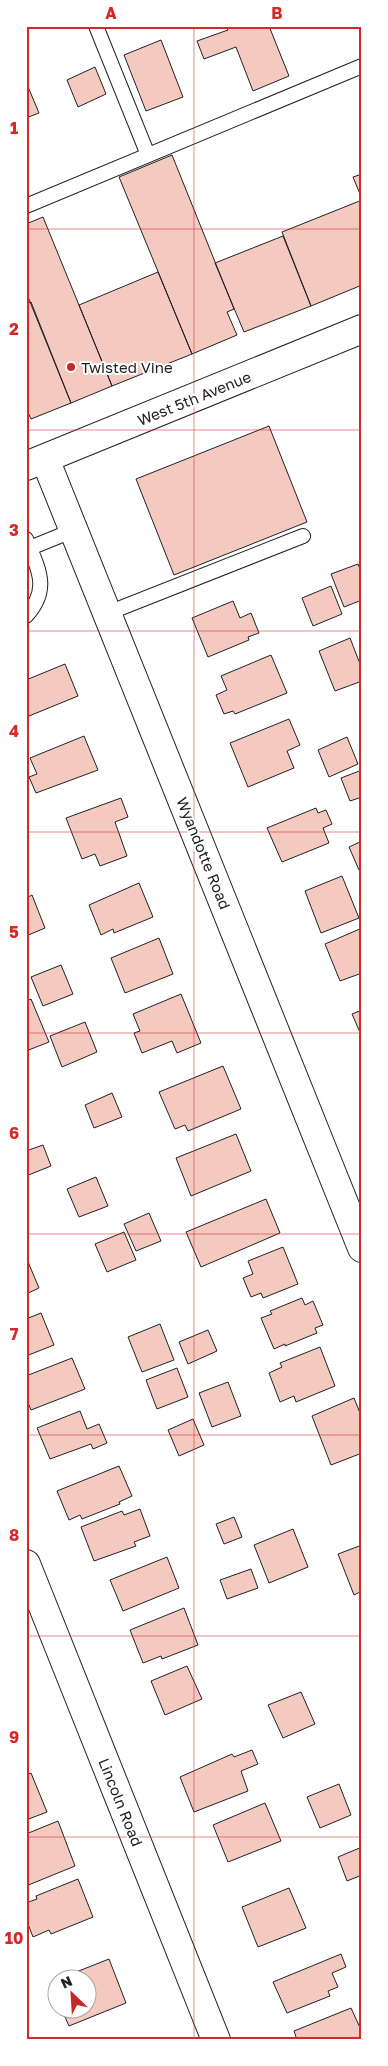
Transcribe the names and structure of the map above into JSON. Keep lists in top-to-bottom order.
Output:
{
  "streets": {
    "street": ["West 5th Avenue", "Wyandotte Road", "Lincoln Road"]
  },
  "crossings": [
    ["West 5th Avenue", "Wyandotte Road"]
  ],
  "places": ["Twisted Vine"],
  "north": "top left",
  "grid": {
    "columns": ["A", "B"],
    "rows": [
      "1",
      "2",
      "3",
      "4",
      "5",
      "6",
      "7",
      "8",
      "9",
      "10"
    ]
  }
}
